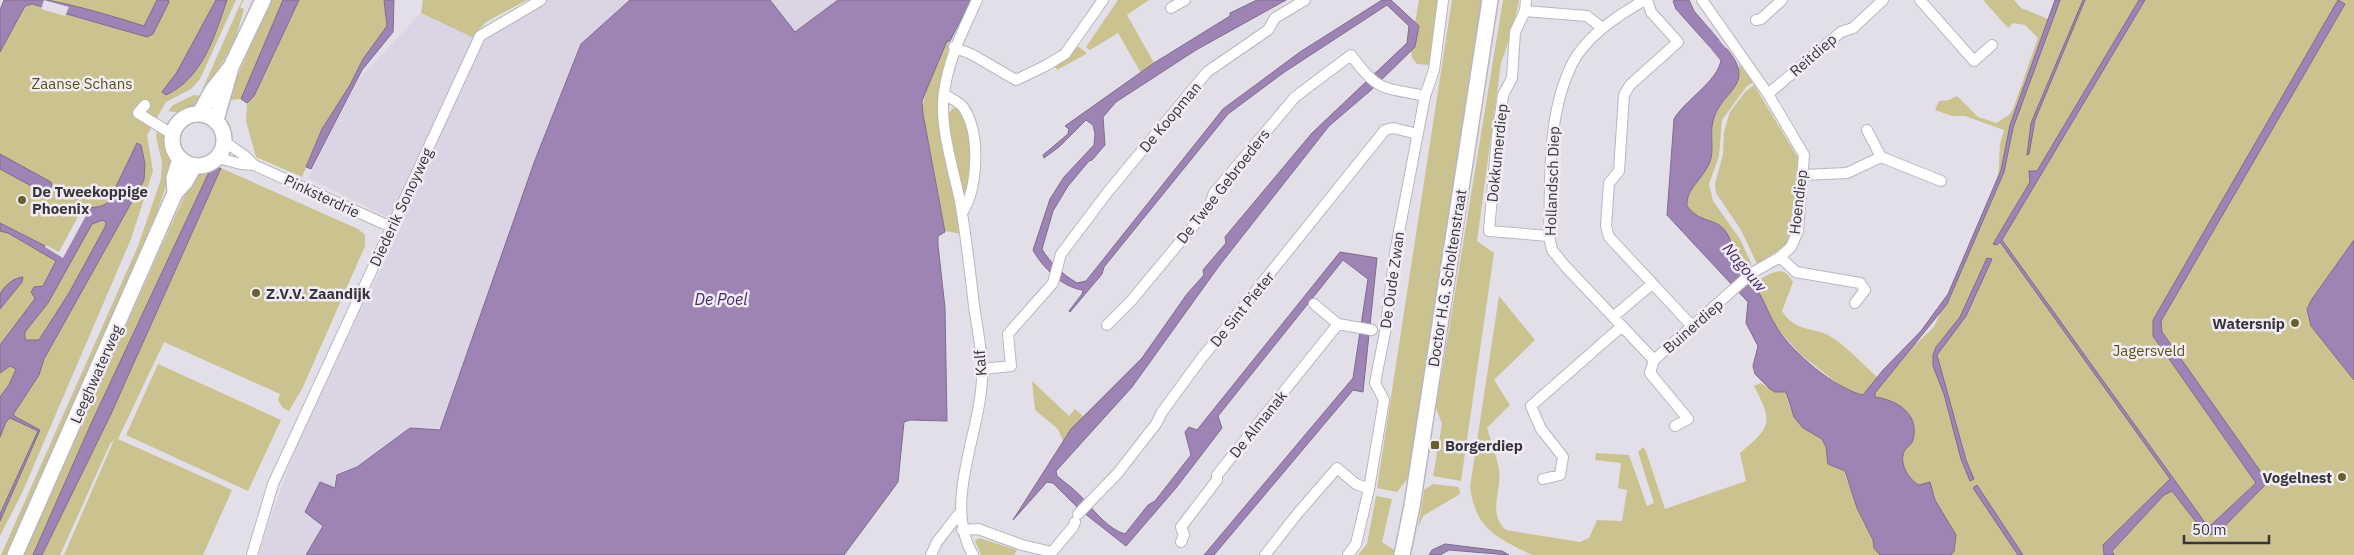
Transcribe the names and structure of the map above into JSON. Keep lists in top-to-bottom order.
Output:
{
  "streets": {
    "main road": ["Doctor H.G. Scholtenstraat", "Leeghwaterweg"],
    "street": [
      "Reitdiep",
      "De Koopman",
      "Dokkumerdiep",
      "Hollandsch Diep",
      "De Twee Gebroeders",
      "Pinksterdrie",
      "Hoendiep",
      "Diederik Sonoyweg",
      "De Oude Zwan",
      "De Sint Pieter",
      "Buinerdiep",
      "Kalf",
      "De Almanak"
    ]
  },
  "crossings": [
    ["Reitdiep", "Hoendiep"],
    ["De Koopman", "Kalf"],
    ["Dokkumerdiep", "Hollandsch Diep"],
    ["Hollandsch Diep", "Buinerdiep"],
    ["De Twee Gebroeders", "De Oude Zwan"],
    ["Pinksterdrie", "Diederik Sonoyweg"],
    ["Pinksterdrie", "Leeghwaterweg"],
    ["Hoendiep", "Buinerdiep"],
    ["De Oude Zwan", "De Sint Pieter"],
    ["De Sint Pieter", "Kalf"]
  ],
  "water": ["Nagouw", "De Poel"],
  "parks": ["Zaanse Schans", "Jagersveld"],
  "places": {
    "other": [
      "De Tweekoppige Phoenix",
      "Z.V.V. Zaandijk",
      "Watersnip",
      "Vogelnest"
    ],
    "transit": ["Borgerdiep"]
  },
  "scale_bar": "50 m"
}
